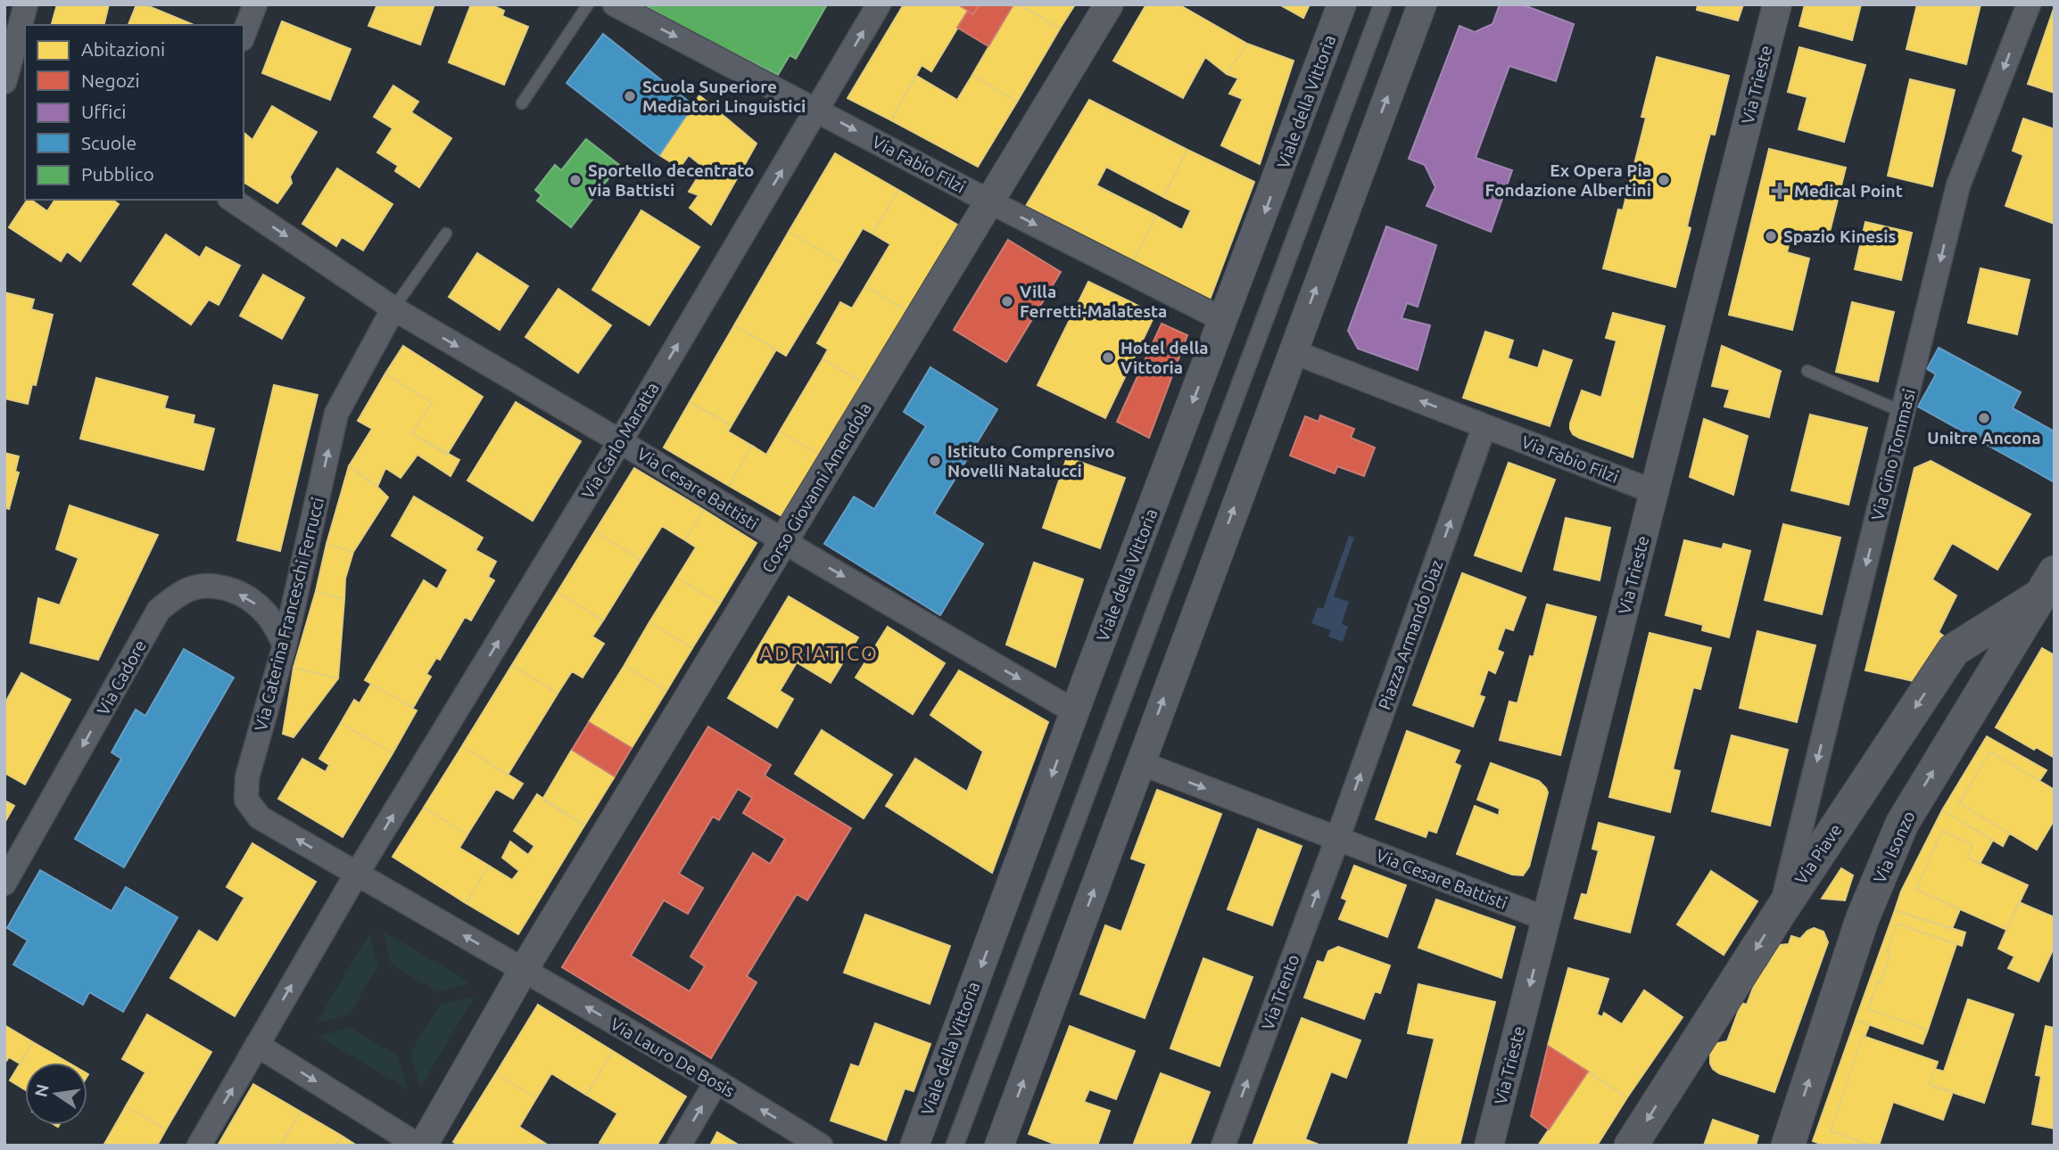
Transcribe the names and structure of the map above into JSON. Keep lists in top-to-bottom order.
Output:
{
  "streets": {
    "main road": ["Via Isonzo", "Via Piave"],
    "street": [
      "Via Trieste",
      "Viale della Vittoria",
      "Via Fabio Filzi",
      "Via Carlo Maratta",
      "Via Gino Tommasi",
      "Corso Giovanni Amendola",
      "Via Cesare Battisti",
      "Via Caterina Franceschi Ferrucci",
      "Piazza Armando Diaz",
      "Via Cadore",
      "Via Trento",
      "Via Lauro De Bosis"
    ]
  },
  "crossings": [
    ["Via Trieste", "Via Fabio Filzi"],
    ["Via Trieste", "Via Cesare Battisti"],
    ["Viale della Vittoria", "Via Fabio Filzi"],
    ["Viale della Vittoria", "Via Cesare Battisti"],
    ["Via Fabio Filzi", "Via Carlo Maratta"],
    ["Via Fabio Filzi", "Corso Giovanni Amendola"],
    ["Via Fabio Filzi", "Piazza Armando Diaz"],
    ["Via Carlo Maratta", "Via Cesare Battisti"],
    ["Via Carlo Maratta", "Via Caterina Franceschi Ferrucci"],
    ["Via Carlo Maratta", "Via Lauro De Bosis"],
    ["Via Gino Tommasi", "Via Piave"],
    ["Corso Giovanni Amendola", "Via Cesare Battisti"],
    ["Corso Giovanni Amendola", "Via Lauro De Bosis"],
    ["Via Cesare Battisti", "Via Caterina Franceschi Ferrucci"],
    ["Via Cesare Battisti", "Piazza Armando Diaz"],
    ["Via Cesare Battisti", "Via Trento"],
    ["Via Caterina Franceschi Ferrucci", "Via Cadore"],
    ["Via Caterina Franceschi Ferrucci", "Via Lauro De Bosis"],
    ["Piazza Armando Diaz", "Via Trento"],
    ["Via Isonzo", "Via Piave"]
  ],
  "one_way": [
    "Via Fabio Filzi",
    "Via Carlo Maratta",
    "Via Gino Tommasi",
    "Via Cesare Battisti",
    "Via Caterina Franceschi Ferrucci",
    "Via Isonzo",
    "Via Piave"
  ],
  "districts": ["ADRIATICO"],
  "places": {
    "other": [
      "Scuola Superiore Mediatori Linguistici",
      "Sportello decentrato via Battisti",
      "Ex Opera Pia Fondazione Albertini",
      "Spazio Kinesis",
      "Villa Ferretti-Malatesta",
      "Hotel della Vittoria",
      "Unitre Ancona",
      "Istituto Comprensivo Novelli Natalucci"
    ],
    "health": ["Medical Point"]
  },
  "legend": [
    "Abitazioni",
    "Negozi",
    "Uffici",
    "Scuole",
    "Pubblico"
  ],
  "north": "left"
}
